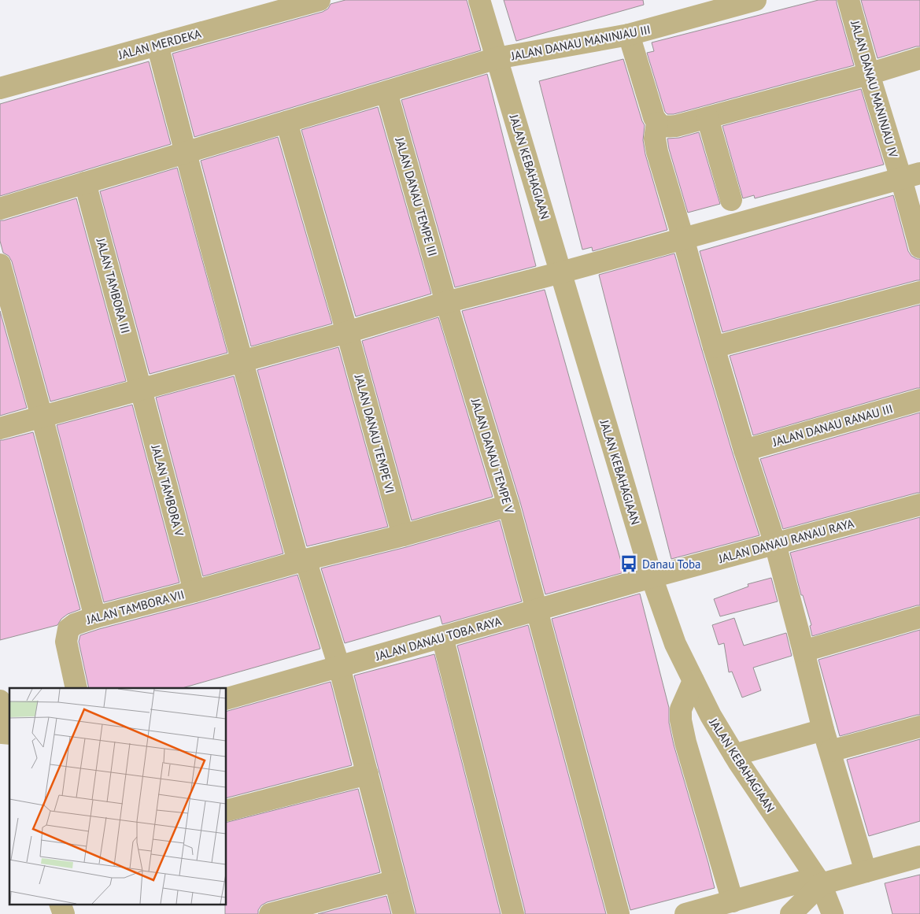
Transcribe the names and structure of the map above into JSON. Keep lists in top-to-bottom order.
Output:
{
  "streets": {
    "street": [
      "JALAN DANAU MANINJAU III",
      "JALAN MERDEKA",
      "JALAN DANAU MANINJAU IV",
      "JALAN KEBAHAGIAAN",
      "JALAN DANAU TEMPE III",
      "JALAN TAMBORA III",
      "JALAN DANAU RANAU III",
      "JALAN DANAU TEMPE VI",
      "JALAN DANAU TEMPE V",
      "JALAN TAMBORA V",
      "JALAN DANAU RANAU RAYA",
      "JALAN TAMBORA VII",
      "JALAN DANAU TOBA RAYA"
    ]
  },
  "crossings": [
    ["JALAN DANAU MANINJAU III", "JALAN KEBAHAGIAAN"],
    ["JALAN DANAU MANINJAU III", "JALAN DANAU TEMPE III"],
    ["JALAN DANAU MANINJAU III", "JALAN TAMBORA III"],
    ["JALAN DANAU MANINJAU III", "JALAN DANAU TEMPE VI"],
    ["JALAN KEBAHAGIAAN", "JALAN DANAU RANAU RAYA"],
    ["JALAN KEBAHAGIAAN", "JALAN DANAU TOBA RAYA"],
    ["JALAN DANAU TEMPE III", "JALAN DANAU TEMPE V"],
    ["JALAN TAMBORA III", "JALAN TAMBORA V"],
    ["JALAN DANAU TEMPE VI", "JALAN TAMBORA VII"],
    ["JALAN DANAU TEMPE V", "JALAN TAMBORA VII"],
    ["JALAN DANAU TEMPE V", "JALAN DANAU TOBA RAYA"],
    ["JALAN TAMBORA V", "JALAN TAMBORA VII"],
    ["JALAN DANAU RANAU RAYA", "JALAN DANAU TOBA RAYA"]
  ],
  "places": {
    "bus stop": ["Danau Toba"]
  }
}
